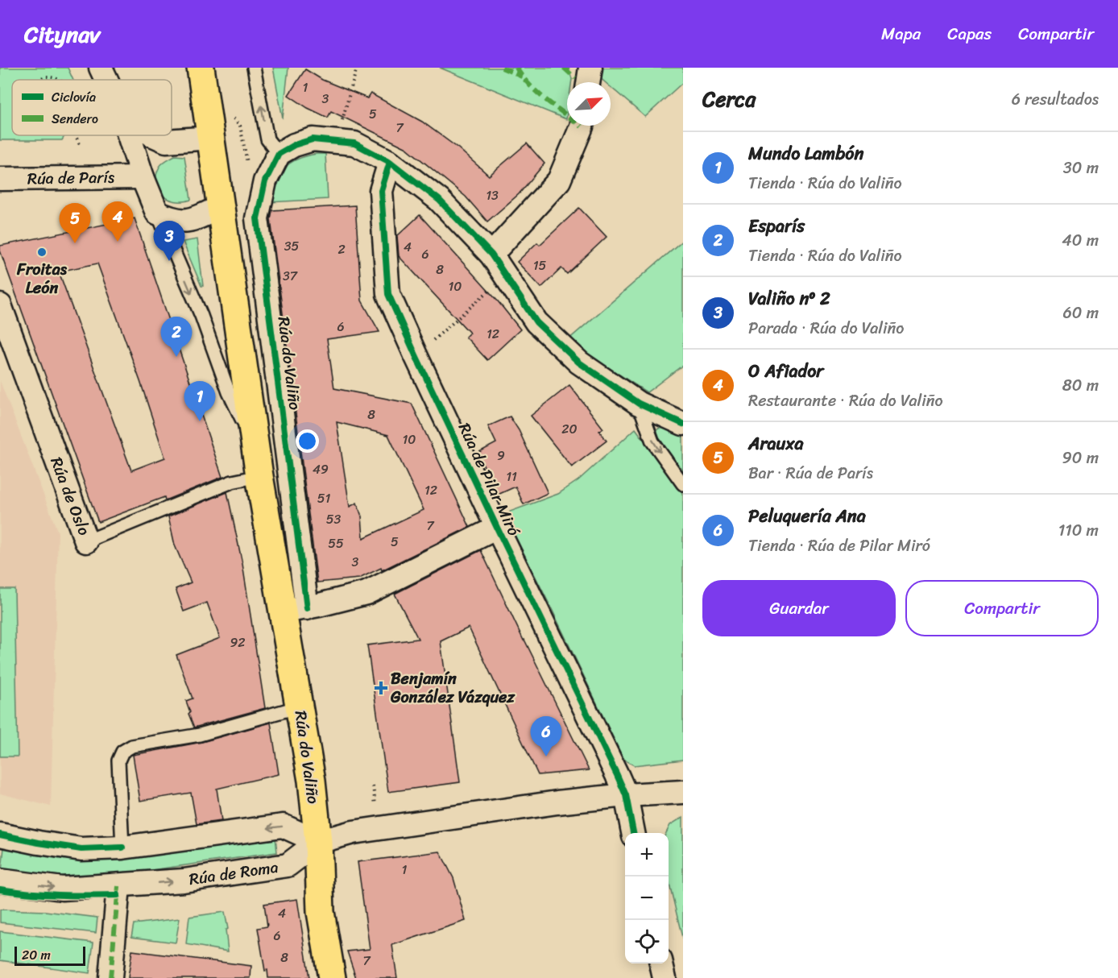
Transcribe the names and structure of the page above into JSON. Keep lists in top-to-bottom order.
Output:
{
  "streets": {
    "main road": ["Rúa do Valiño"],
    "street": [
      "Rúa de París",
      "Rúa de Pilar Miró",
      "Rúa de Oslo",
      "Rúa de Roma"
    ]
  },
  "crossings": [
    ["Rúa de París", "Rúa do Valiño"],
    ["Rúa do Valiño", "Rúa de Oslo"],
    ["Rúa do Valiño", "Rúa de Roma"]
  ],
  "places": {
    "other": ["Froitas León"],
    "health": ["Benjamín González Vázquez"]
  },
  "house_numbers": [
    "1",
    "3",
    "5",
    "7",
    "13",
    "35",
    "4",
    "2",
    "6",
    "15",
    "8",
    "37",
    "10",
    "6",
    "12",
    "8",
    "20",
    "10",
    "9",
    "49",
    "11",
    "12",
    "51",
    "53",
    "7",
    "5",
    "55",
    "3",
    "92",
    "1",
    "4",
    "6",
    "8",
    "7"
  ],
  "legend": ["Ciclovía", "Sendero"],
  "scale_bar": "20 m",
  "north": "top right",
  "page": {
    "header": "Citynav",
    "nav": ["Mapa", "Capas", "Compartir"],
    "heading": ["Cerca", "6 resultados"],
    "list": [
      {
        "mark": "1",
        "name": "Mundo Lambón",
        "note": "Tienda · Rúa do Valiño",
        "value": "30 m"
      },
      {
        "mark": "2",
        "name": "Esparís",
        "note": "Tienda · Rúa do Valiño",
        "value": "40 m"
      },
      {
        "mark": "3",
        "name": "Valiño nº 2",
        "note": "Parada · Rúa do Valiño",
        "value": "60 m"
      },
      {
        "mark": "4",
        "name": "O Afiador",
        "note": "Restaurante · Rúa do Valiño",
        "value": "80 m"
      },
      {
        "mark": "5",
        "name": "Arauxa",
        "note": "Bar · Rúa de París",
        "value": "90 m"
      },
      {
        "mark": "6",
        "name": "Peluquería Ana",
        "note": "Tienda · Rúa de Pilar Miró",
        "value": "110 m"
      }
    ],
    "pins": [
      "4",
      "5",
      "3",
      "2",
      "1",
      "6"
    ],
    "buttons": ["Guardar", "Compartir"],
    "map_buttons": ["+", "−"],
    "scale": "20 m"
  }
}
